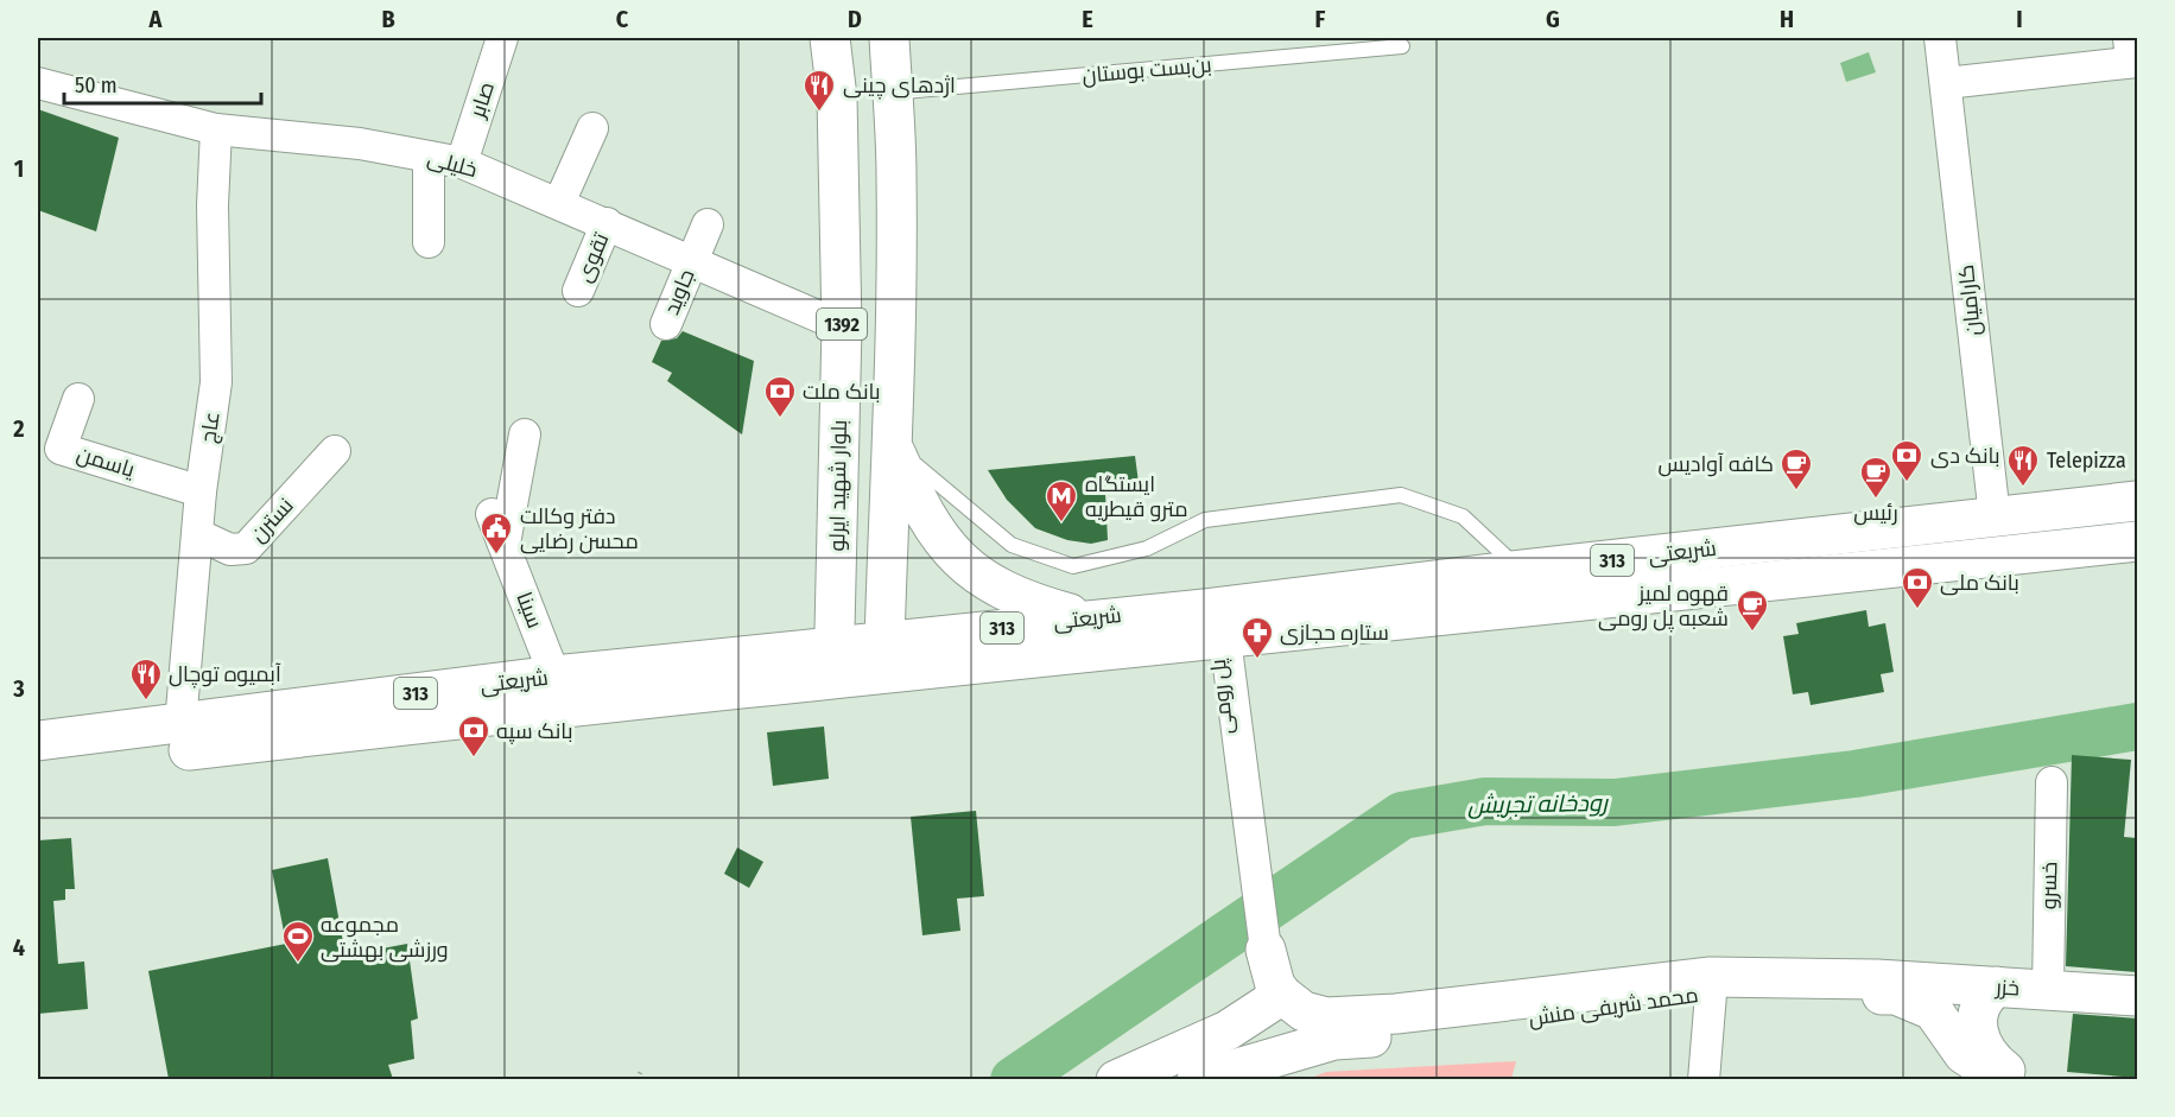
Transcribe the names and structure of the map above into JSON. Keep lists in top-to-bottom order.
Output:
{
  "streets": {
    "main road": [
      "1392",
      "بلوار شهید ایرلو",
      "شریعتی",
      "313",
      "پل رومی",
      "خزر",
      "محمد شریفی منش"
    ],
    "street": [
      "صابر",
      "خلیلی",
      "تقوی",
      "جاوید",
      "کارامیان",
      "عاج",
      "یاسمن",
      "نسترن",
      "سینا",
      "خسرو"
    ],
    "lane": ["بن‌بست بوستان"]
  },
  "crossings": [
    ["بن‌بست بوستان", "1392"],
    ["صابر", "خلیلی"],
    ["خلیلی", "تقوی"],
    ["خلیلی", "جاوید"],
    ["خلیلی", "عاج"],
    ["خلیلی", "بلوار شهید ایرلو"],
    ["کارامیان", "شریعتی"],
    ["1392", "شریعتی"],
    ["عاج", "یاسمن"],
    ["عاج", "نسترن"],
    ["عاج", "شریعتی"],
    ["بلوار شهید ایرلو", "شریعتی"],
    ["شریعتی", "سینا"],
    ["شریعتی", "پل رومی"],
    ["خسرو", "خزر"],
    ["خزر", "محمد شریفی منش"]
  ],
  "water": ["رودخانه تجریش"],
  "places": {
    "restaurant": ["اژدهای چینی", "Telepizza", "آبمیوه توچال"],
    "bank": [
      "بانک ملت",
      "بانک دی",
      "بانک ملی",
      "بانک سپه"
    ],
    "cafe": ["کافه آوادیس", "رئیس", "قهوه لمیز شعبه پل رومی"],
    "metro station": ["ایستگاه مترو قیطریه"],
    "public building": ["دفتر وکالت محسن رضایی"],
    "pharmacy": ["ستاره حجازی"],
    "sports": ["مجموعه ورزشی بهشتی"]
  },
  "scale_bar": "50 m",
  "grid": {
    "columns": [
      "A",
      "B",
      "C",
      "D",
      "E",
      "F",
      "G",
      "H",
      "I"
    ],
    "rows": [
      "1",
      "2",
      "3",
      "4"
    ]
  }
}
